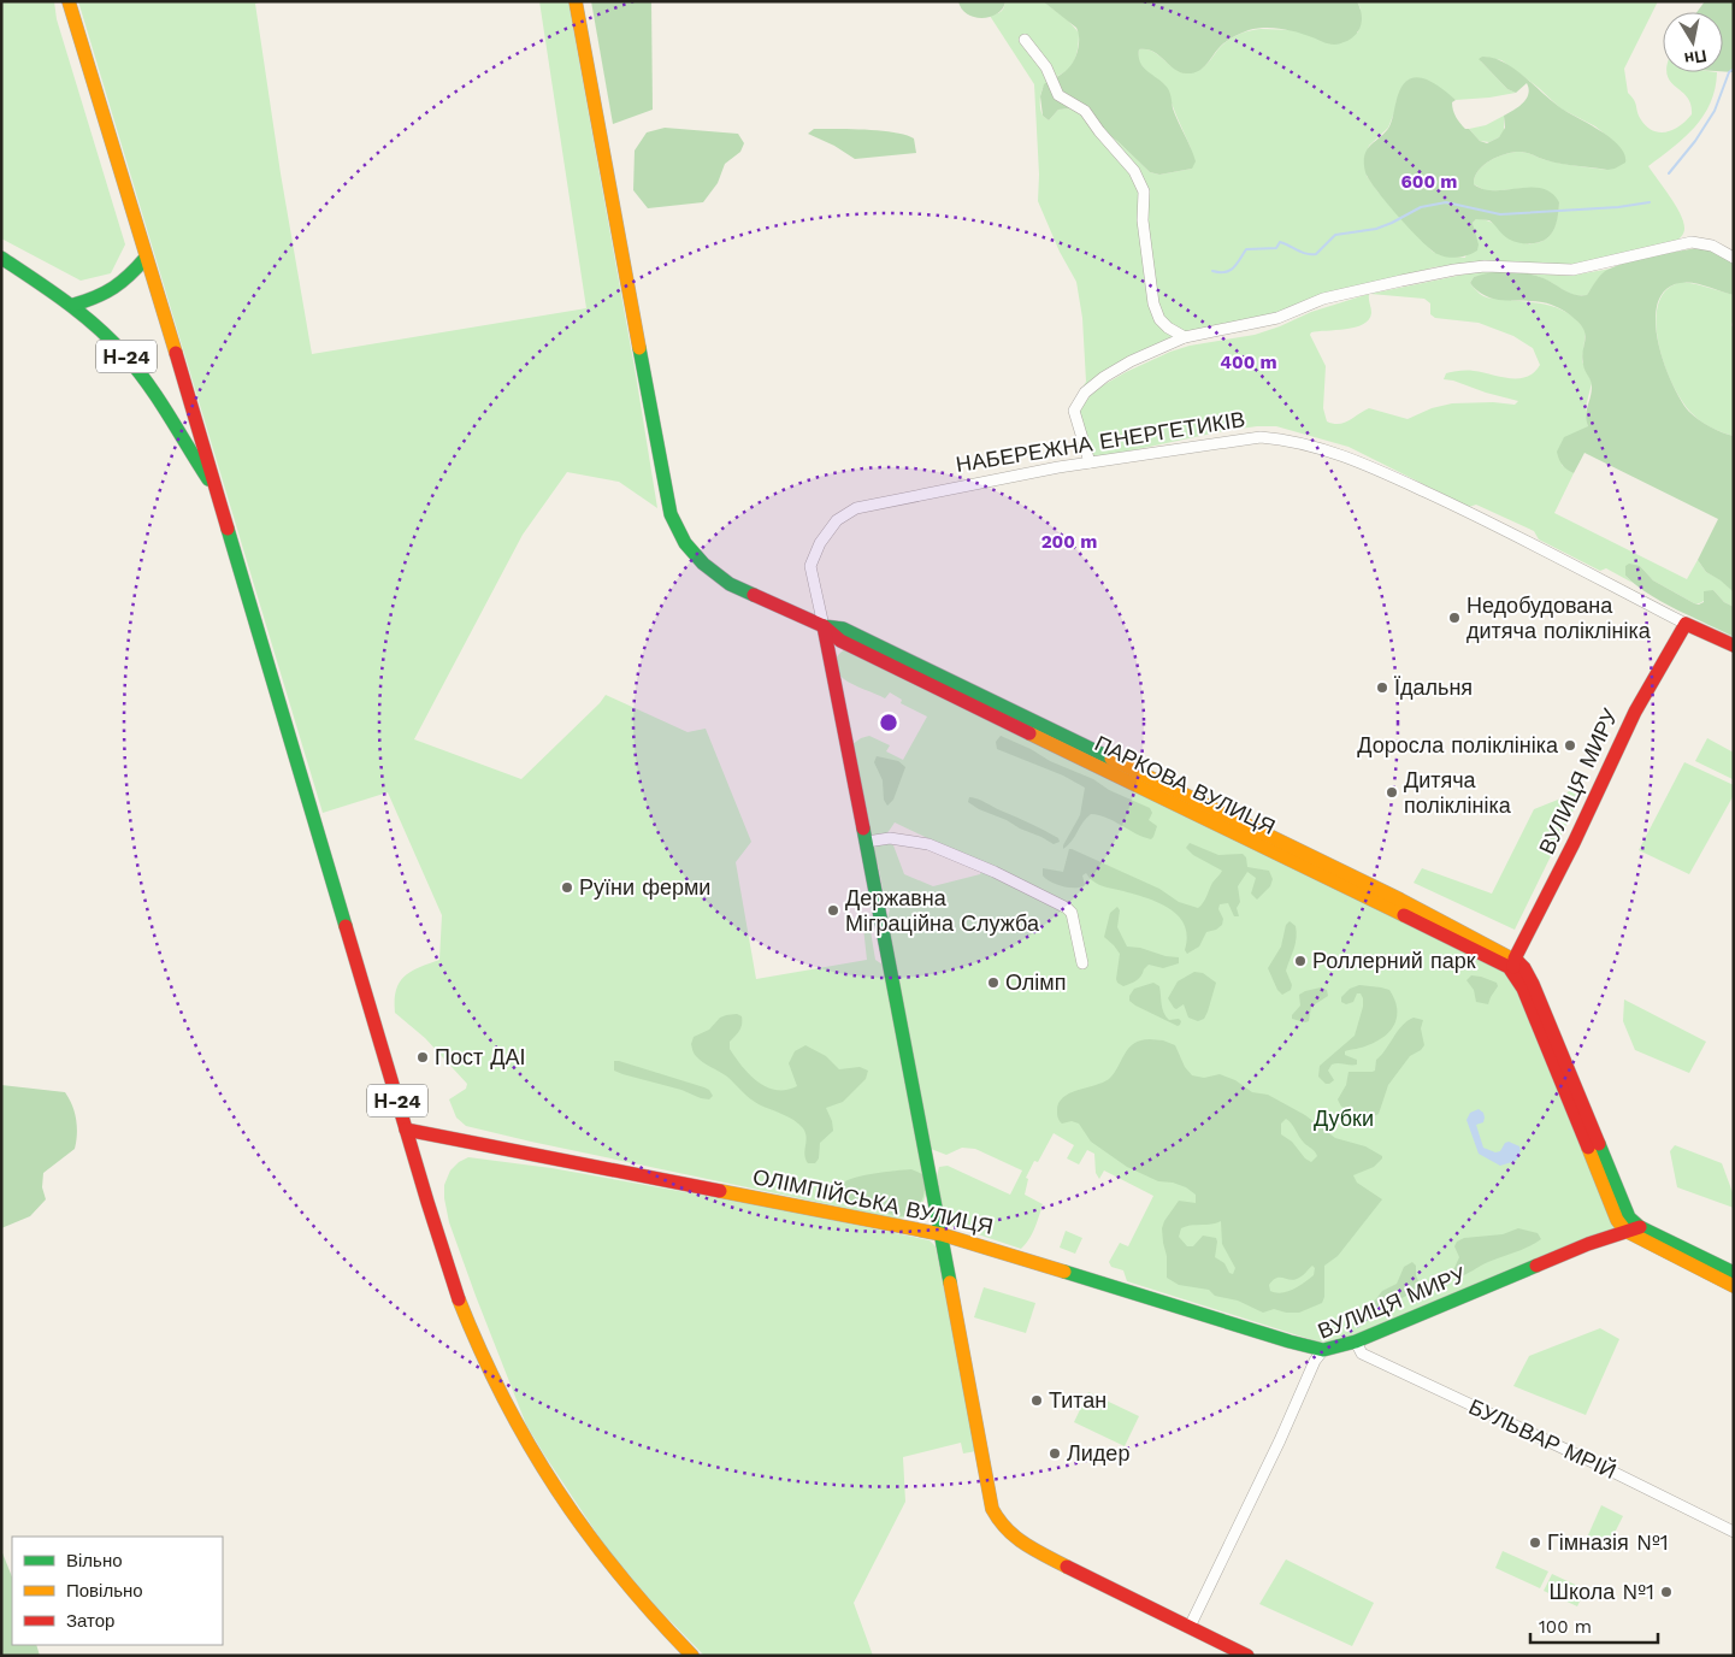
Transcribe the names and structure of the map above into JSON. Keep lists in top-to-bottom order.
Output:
{
  "streets": {
    "street": [
      "Н-24",
      "НАБЕРЕЖНА ЕНЕРГЕТИКІВ",
      "ВУЛИЦЯ МИРУ",
      "ПАРКОВА ВУЛИЦЯ",
      "ОЛІМПІЙСЬКА ВУЛИЦЯ",
      "БУЛЬВАР МРІЙ"
    ]
  },
  "crossings": [
    ["Н-24", "ОЛІМПІЙСЬКА ВУЛИЦЯ"],
    ["НАБЕРЕЖНА ЕНЕРГЕТИКІВ", "ВУЛИЦЯ МИРУ"],
    ["НАБЕРЕЖНА ЕНЕРГЕТИКІВ", "ПАРКОВА ВУЛИЦЯ"],
    ["ВУЛИЦЯ МИРУ", "ПАРКОВА ВУЛИЦЯ"],
    ["ВУЛИЦЯ МИРУ", "ОЛІМПІЙСЬКА ВУЛИЦЯ"],
    ["ВУЛИЦЯ МИРУ", "БУЛЬВАР МРІЙ"]
  ],
  "parks": ["Дубки"],
  "places": [
    "Недобудована дитяча поліклініка",
    "Їдальня",
    "Доросла поліклініка",
    "Дитяча поліклініка",
    "Руїни ферми",
    "Державна Міграційна Служба",
    "Роллерний парк",
    "Олімп",
    "Пост ДАІ",
    "Титан",
    "Лидер",
    "Гімназія №1",
    "Школа №1"
  ],
  "legend": ["Вільно", "Повільно", "Затор"],
  "scale_bar": "100 m",
  "north": "bottom",
  "rings": ["600 m", "400 m", "200 m"]
}
